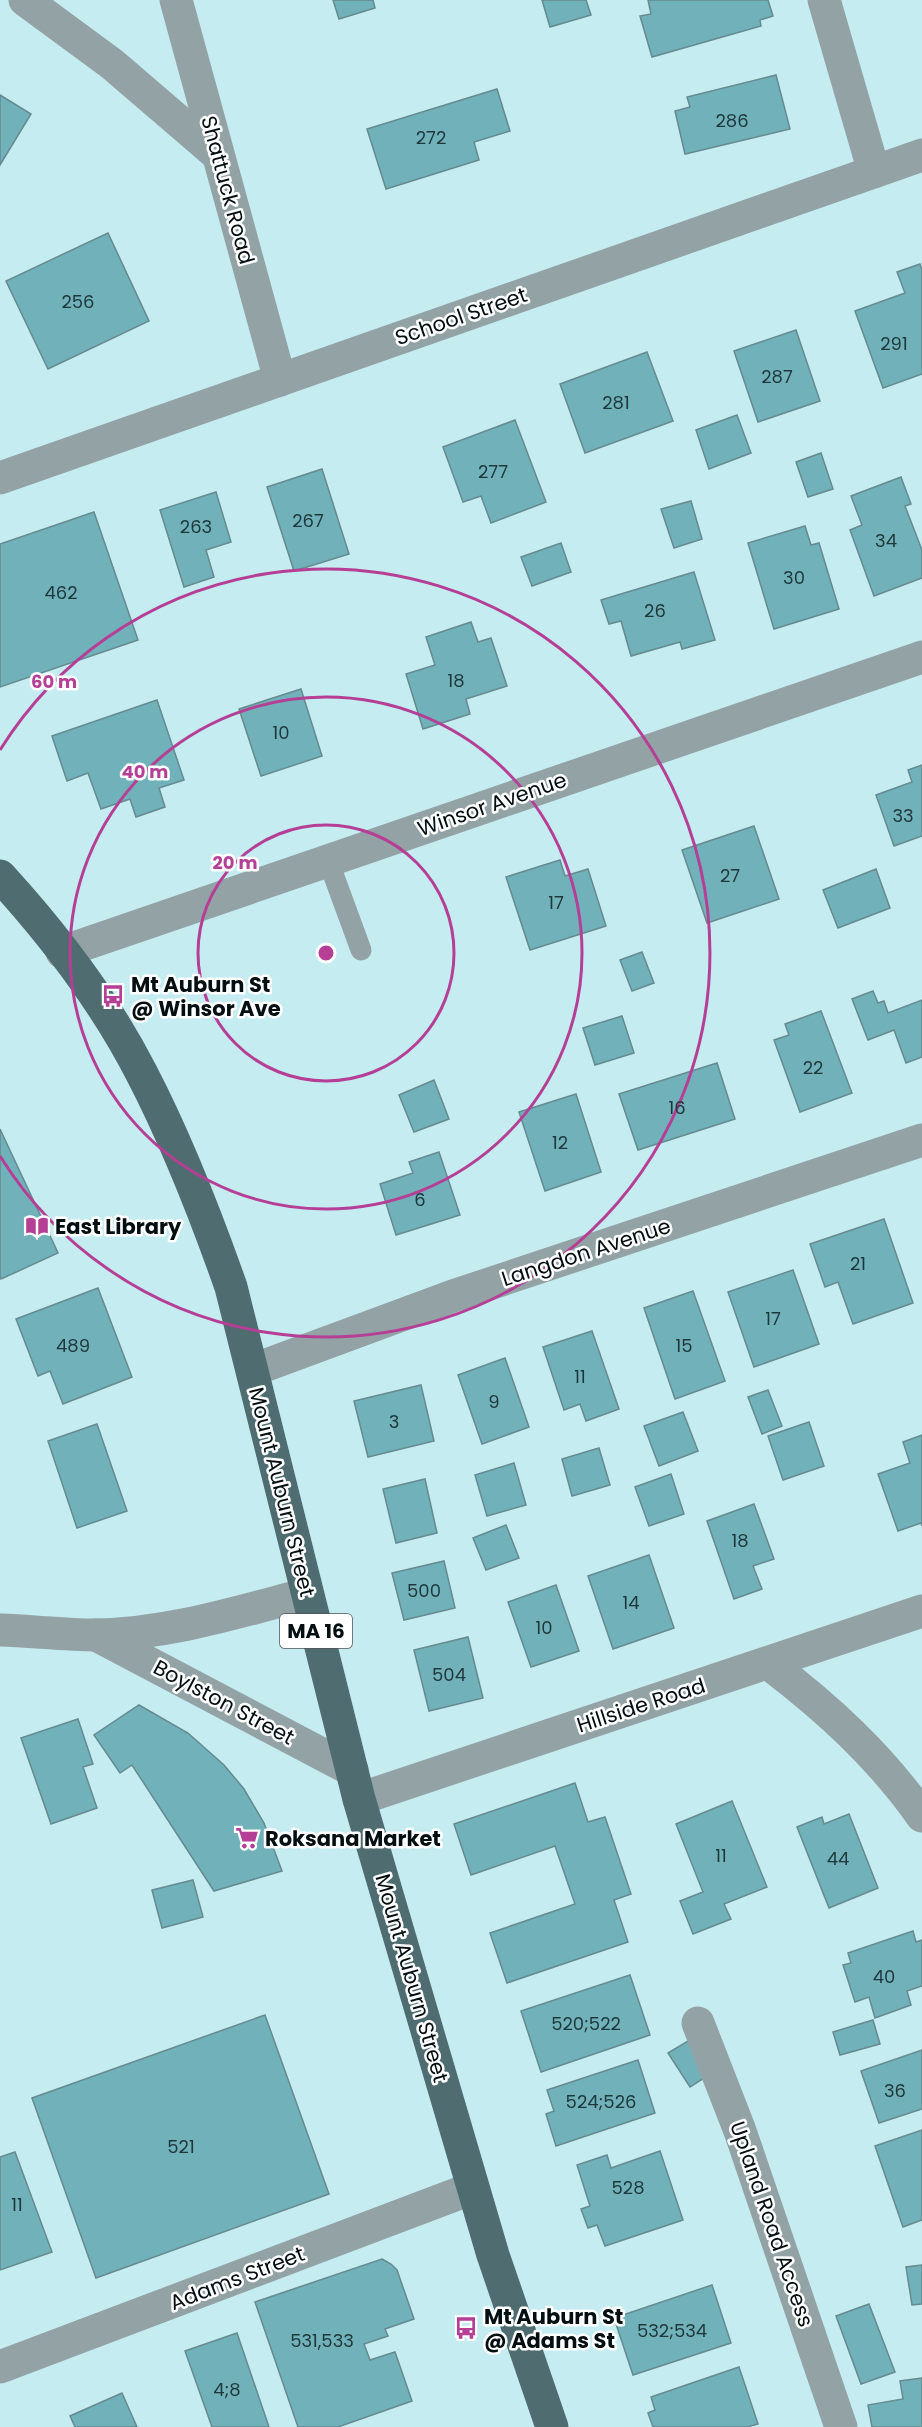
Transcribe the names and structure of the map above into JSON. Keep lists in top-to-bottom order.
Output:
{
  "streets": {
    "main road": ["Mount Auburn Street", "MA 16"],
    "street": [
      "Shattuck Road",
      "School Street",
      "Winsor Avenue",
      "Langdon Avenue",
      "Boylston Street",
      "Hillside Road",
      "Upland Road Access",
      "Adams Street"
    ]
  },
  "crossings": [
    ["Shattuck Road", "School Street"],
    ["Winsor Avenue", "Mount Auburn Street"],
    ["Langdon Avenue", "Mount Auburn Street"],
    ["Mount Auburn Street", "Boylston Street"],
    ["Mount Auburn Street", "Hillside Road"],
    ["Mount Auburn Street", "Adams Street"],
    ["Boylston Street", "Hillside Road"]
  ],
  "places": {
    "bus stop": ["Mt Auburn St @ Winsor Ave", "Mt Auburn St @ Adams St"],
    "library": ["East Library"],
    "supermarket": ["Roksana Market"]
  },
  "house_numbers": [
    "286",
    "272",
    "256",
    "291",
    "287",
    "281",
    "277",
    "267",
    "263",
    "34",
    "30",
    "462",
    "26",
    "18",
    "10",
    "33",
    "27",
    "17",
    "22",
    "16",
    "12",
    "6",
    "21",
    "17",
    "489",
    "15",
    "11",
    "9",
    "3",
    "18",
    "500",
    "14",
    "10",
    "504",
    "11",
    "44",
    "40",
    "520;522",
    "36",
    "524;526",
    "521",
    "528",
    "11",
    "532;534",
    "531,533",
    "4;8"
  ],
  "rings": ["60 m", "40 m", "20 m"]
}
